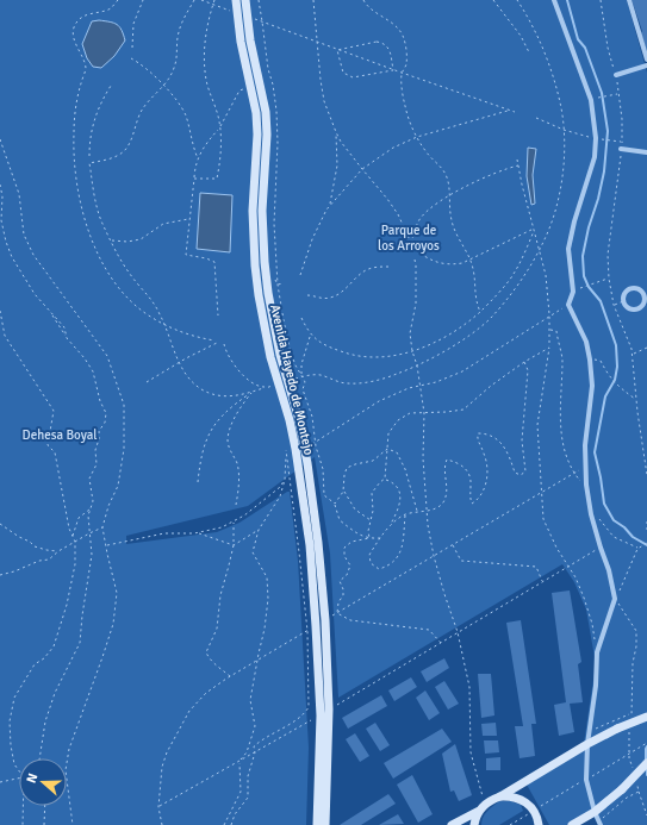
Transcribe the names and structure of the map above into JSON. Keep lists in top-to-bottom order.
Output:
{
  "streets": {
    "street": ["Avenida Hayedo de Montejo"]
  },
  "parks": ["Parque de los Arroyos", "Dehesa Boyal"],
  "north": "left"
}
